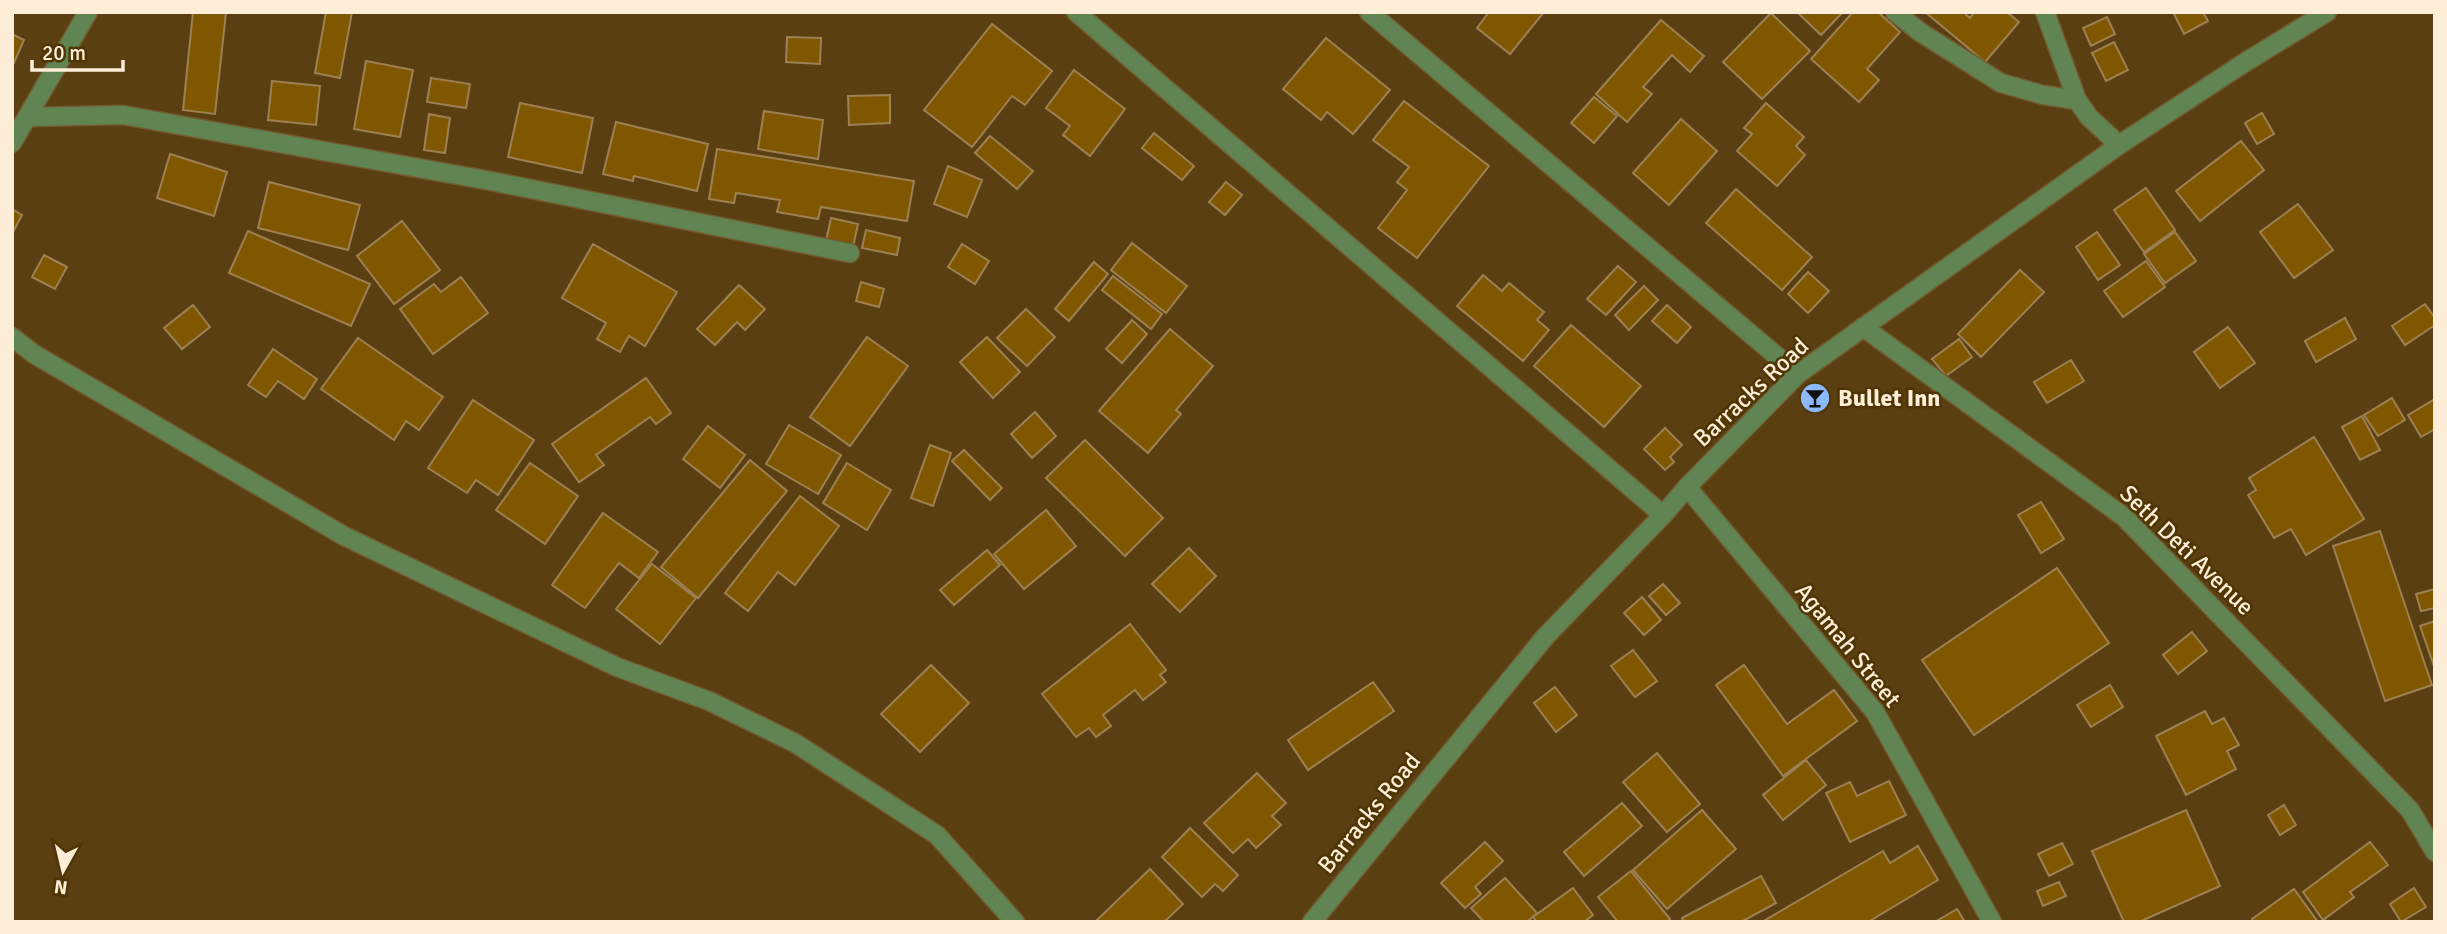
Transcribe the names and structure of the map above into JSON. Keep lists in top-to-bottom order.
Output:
{
  "streets": {
    "street": ["Barracks Road", "Seth Deti Avenue", "Agamah Street"]
  },
  "crossings": [
    ["Barracks Road", "Seth Deti Avenue"],
    ["Barracks Road", "Agamah Street"]
  ],
  "places": {
    "bar": ["Bullet Inn"]
  },
  "scale_bar": "20 m",
  "north": "bottom"
}
